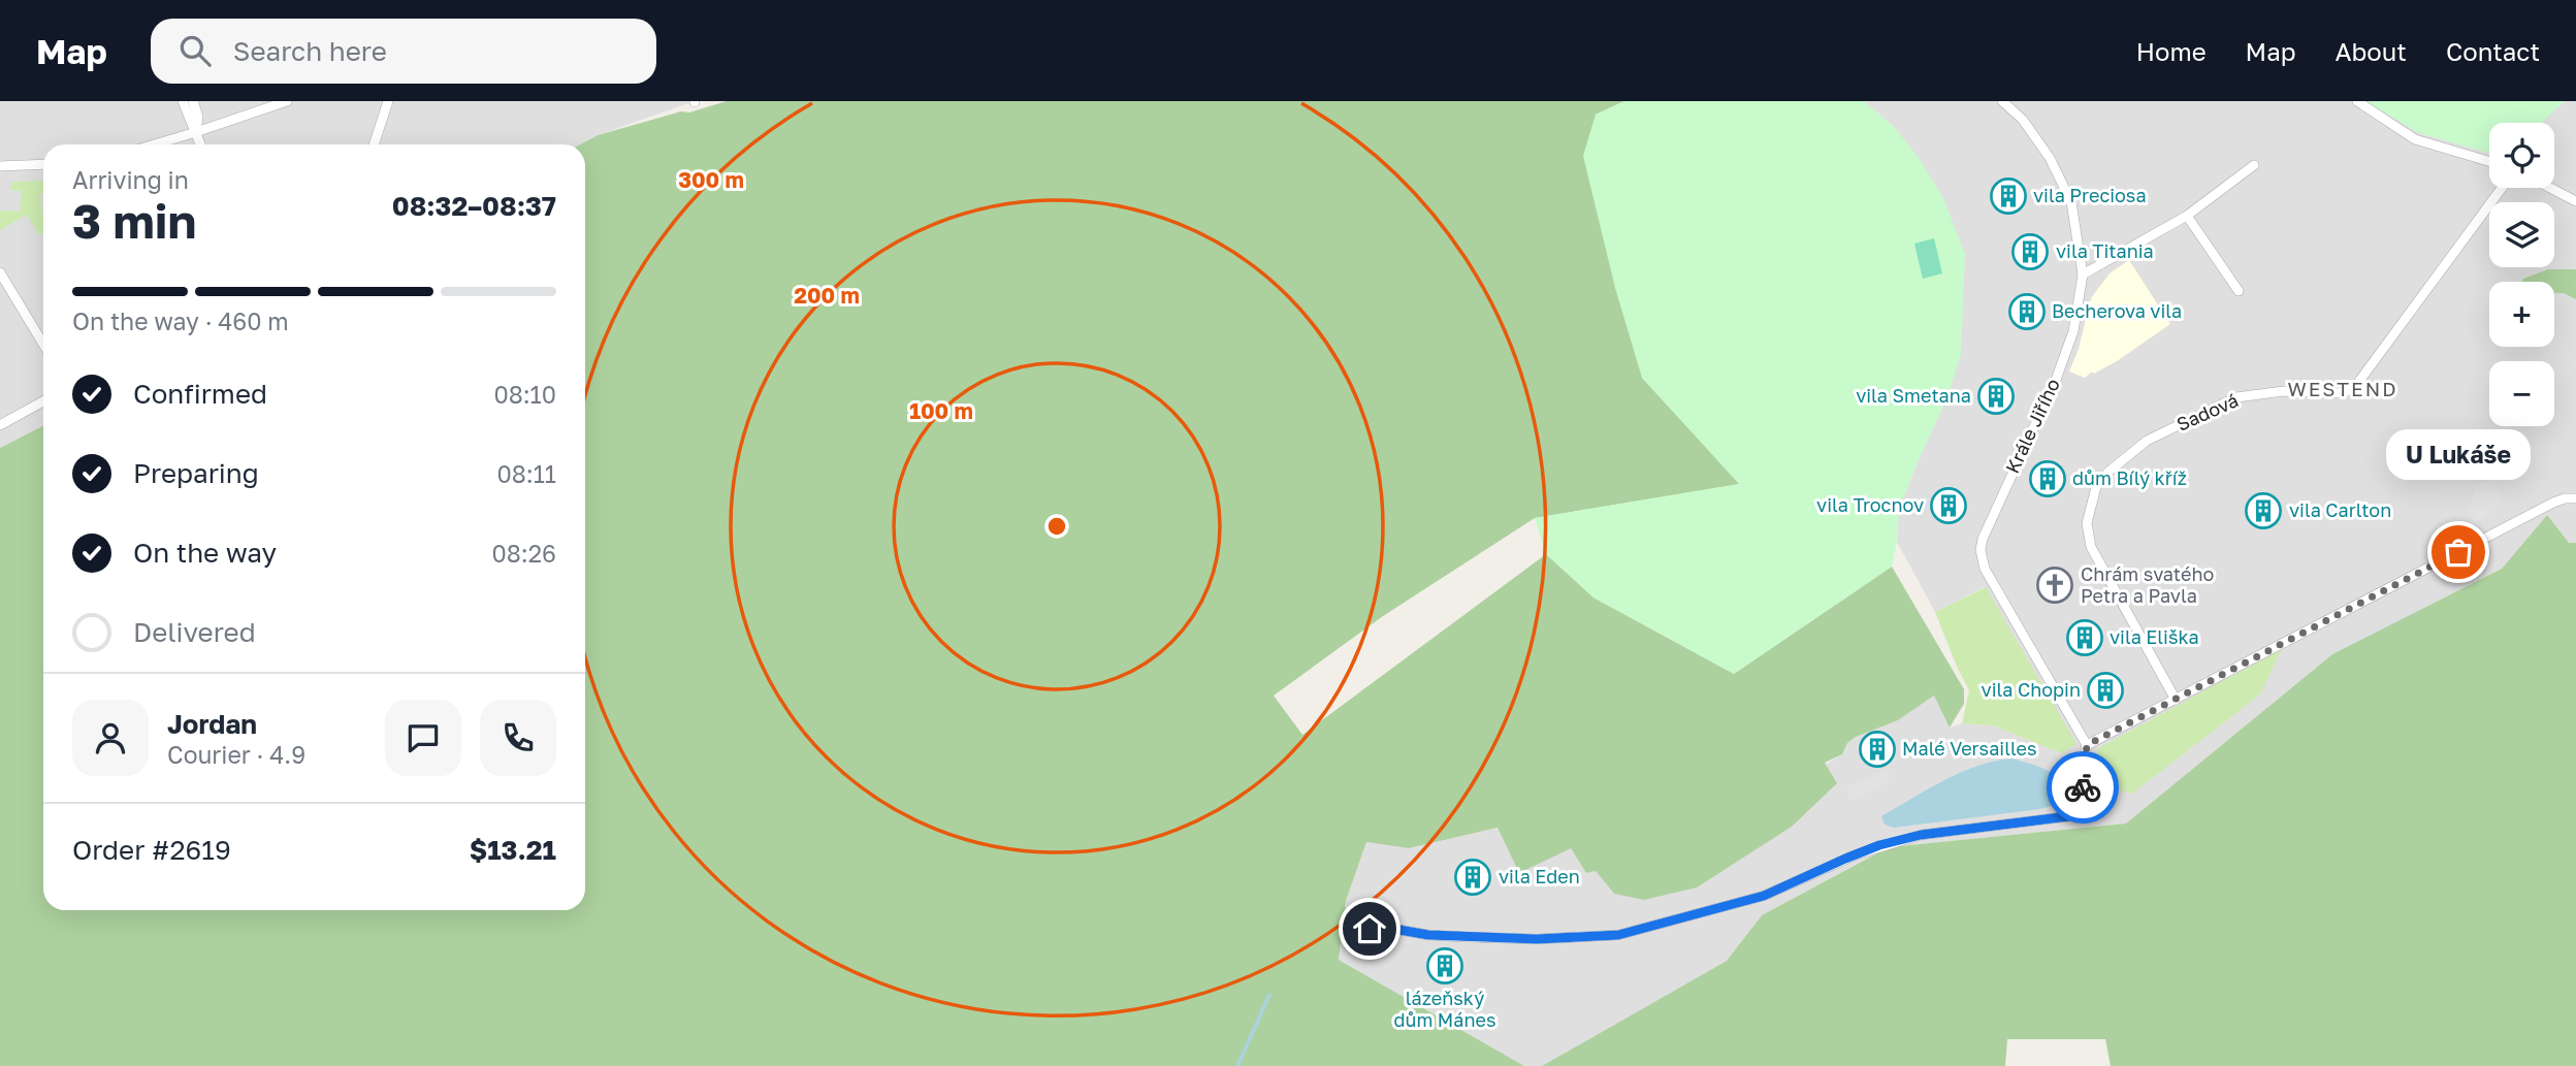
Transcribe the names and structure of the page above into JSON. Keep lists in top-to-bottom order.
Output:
{
  "streets": {
    "street": ["Sadová", "Krále Jiřího"]
  },
  "districts": ["WESTEND"],
  "places": {
    "building": [
      "vila Preciosa",
      "vila Titania",
      "Becherova vila",
      "vila Smetana",
      "dům Bílý kříž",
      "vila Trocnov",
      "vila Carlton",
      "vila Eliška",
      "vila Chopin",
      "Malé Versailles",
      "vila Eden",
      "lázeňský dům Mánes"
    ],
    "other": ["U Lukáše"],
    "church": ["Chrám svatého Petra a Pavla"]
  },
  "page": {
    "header": "Map",
    "search": "Search here",
    "nav": [
      "Home",
      "Map",
      "About",
      "Contact"
    ],
    "map_buttons": ["+", "−"],
    "heading": ["3 min", "Arriving in", "08:32–08:37"],
    "panel": [
      "Jordan",
      "Courier · 4.9",
      "Order #2619",
      "$13.21"
    ],
    "bar": "On the way · 460 m",
    "list": [
      ["Confirmed", "08:10"],
      ["Preparing", "08:11"],
      ["On the way", "08:26"],
      "Delivered"
    ],
    "bubble": "U Lukáše"
  },
  "rings": ["300 m", "200 m", "100 m"]
}
